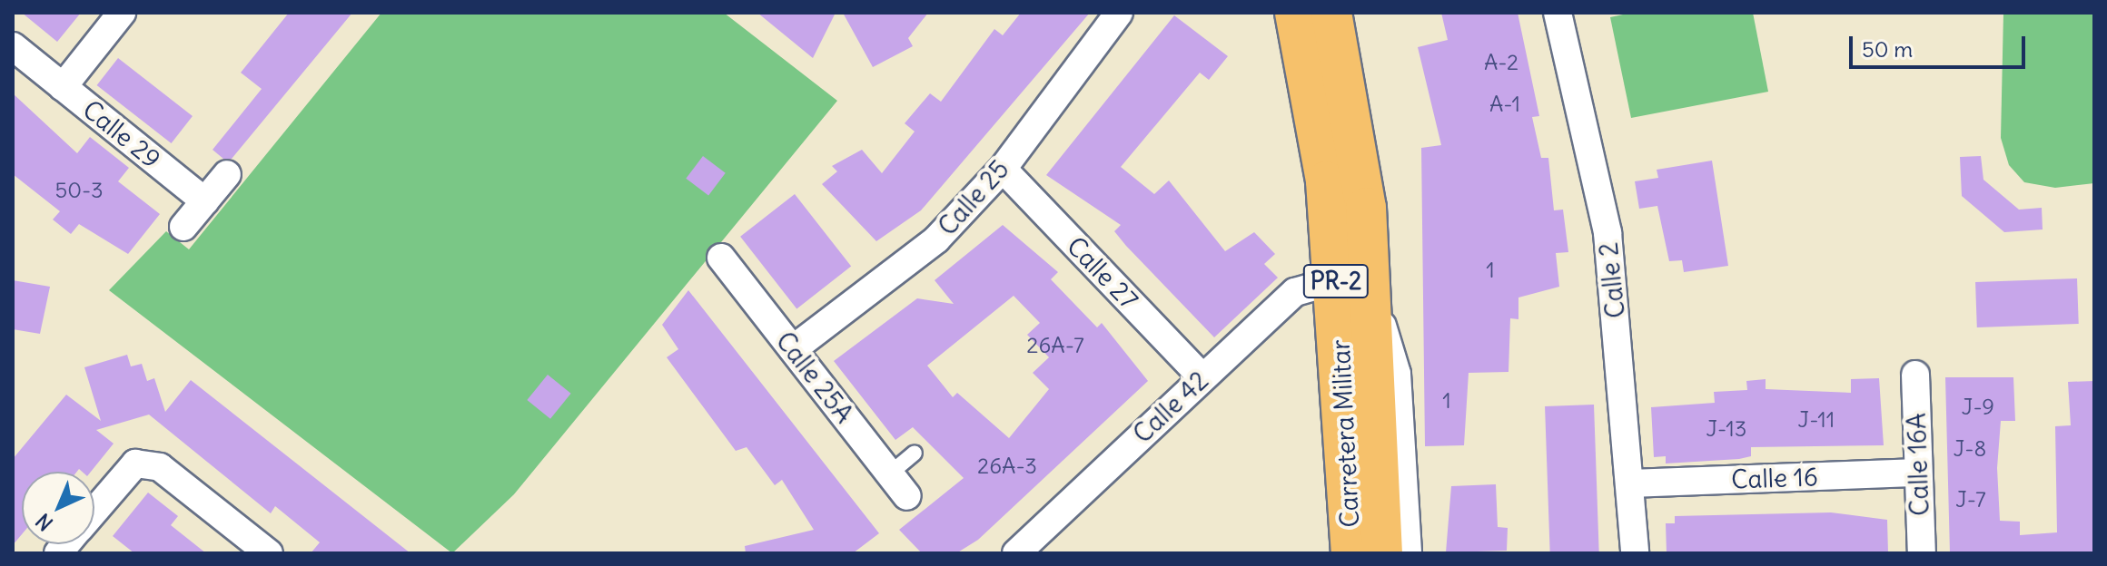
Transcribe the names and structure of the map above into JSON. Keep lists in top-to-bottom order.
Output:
{
  "streets": {
    "main road": ["PR-2", "Carretera Militar"],
    "street": [
      "Calle 29",
      "Calle 25",
      "Calle 27",
      "Calle 2",
      "Calle 25A",
      "Calle 42",
      "Calle 16A",
      "Calle 16"
    ]
  },
  "crossings": [
    ["Calle 25", "Calle 27"],
    ["Calle 25", "Calle 25A"],
    ["Calle 27", "Calle 42"],
    ["Calle 2", "Calle 16"],
    ["Calle 42", "Carretera Militar"],
    ["Calle 16A", "Calle 16"]
  ],
  "house_numbers": [
    "A-2",
    "A-1",
    "50-3",
    "1",
    "26A-7",
    "1",
    "J-9",
    "J-11",
    "J-13",
    "J-8",
    "26A-3",
    "J-7"
  ],
  "scale_bar": "50 m",
  "north": "bottom left"
}
